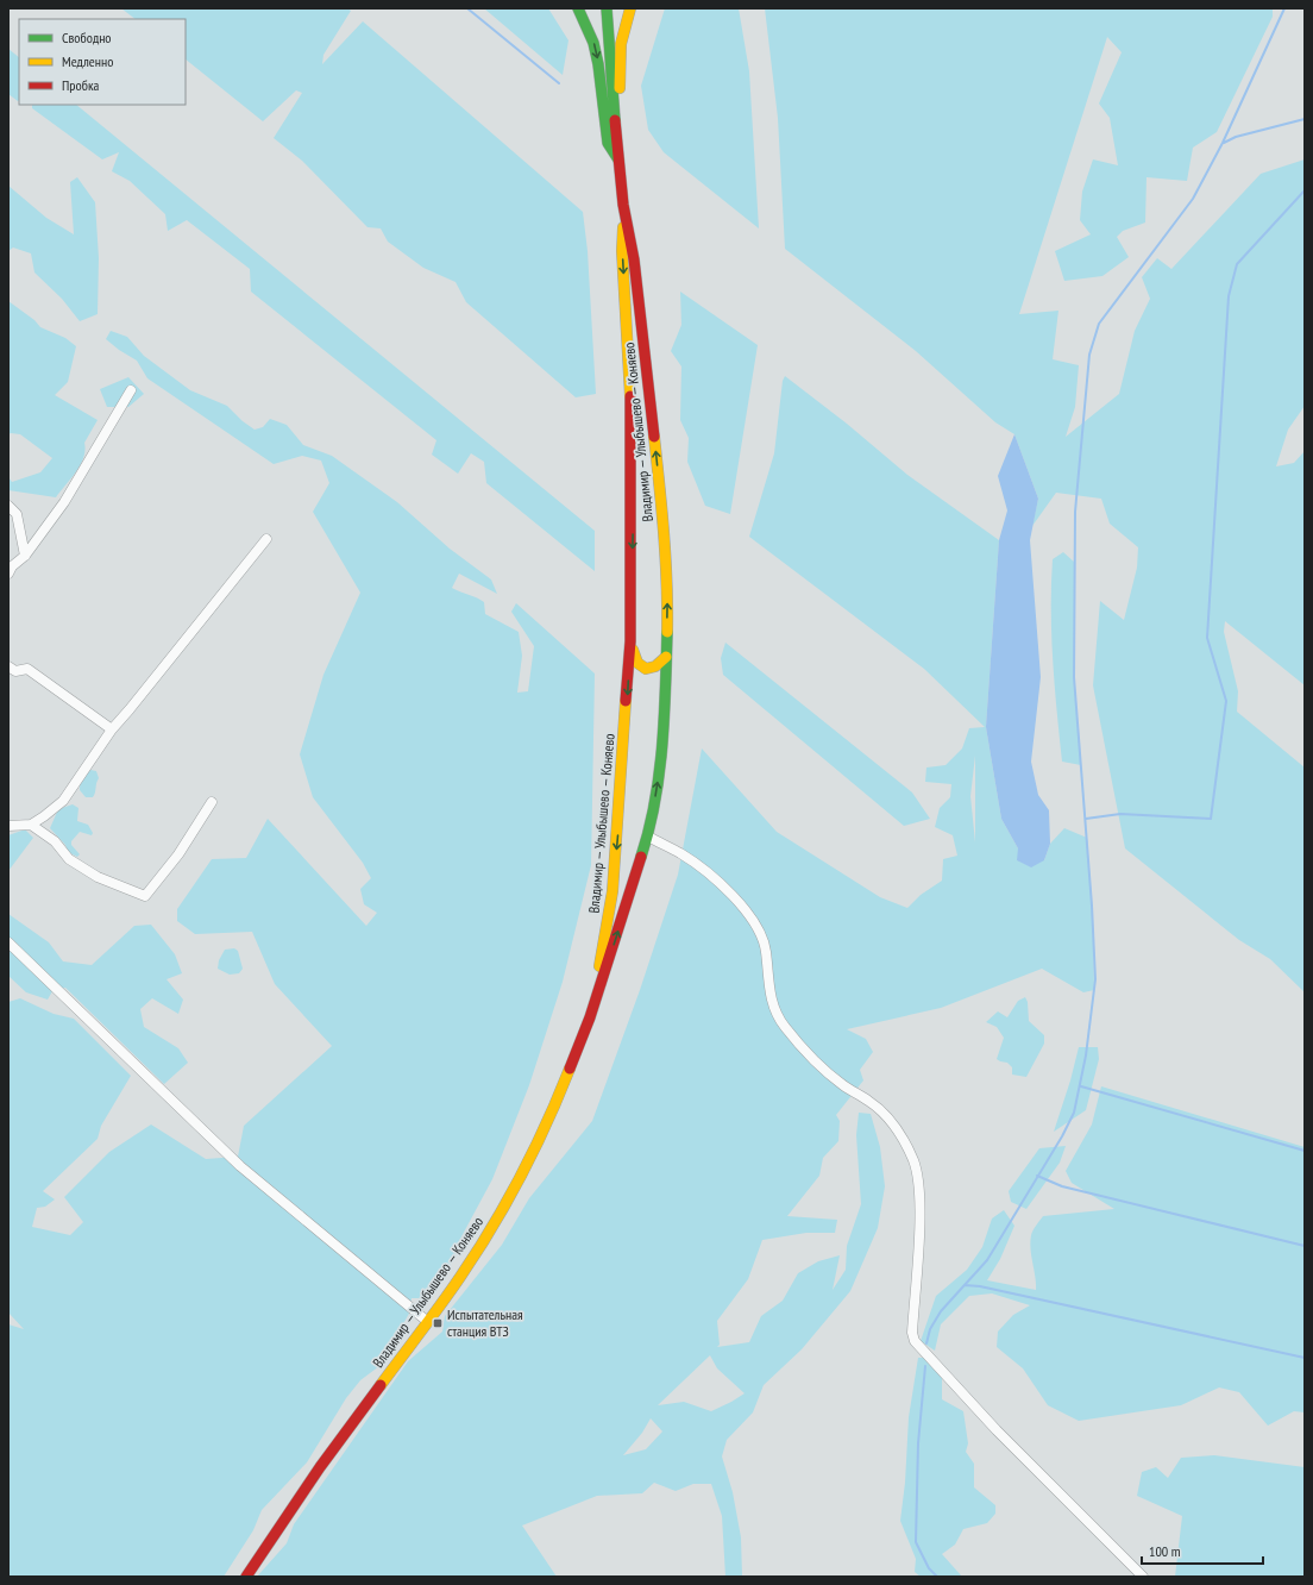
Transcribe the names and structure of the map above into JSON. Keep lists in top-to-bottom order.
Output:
{
  "streets": {
    "main road": ["Владимир — Улыбышево — Коняево"]
  },
  "places": {
    "transit": ["Испытательная станция ВТЗ"]
  },
  "legend": ["Свободно", "Медленно", "Пробка"],
  "scale_bar": "100 m"
}
